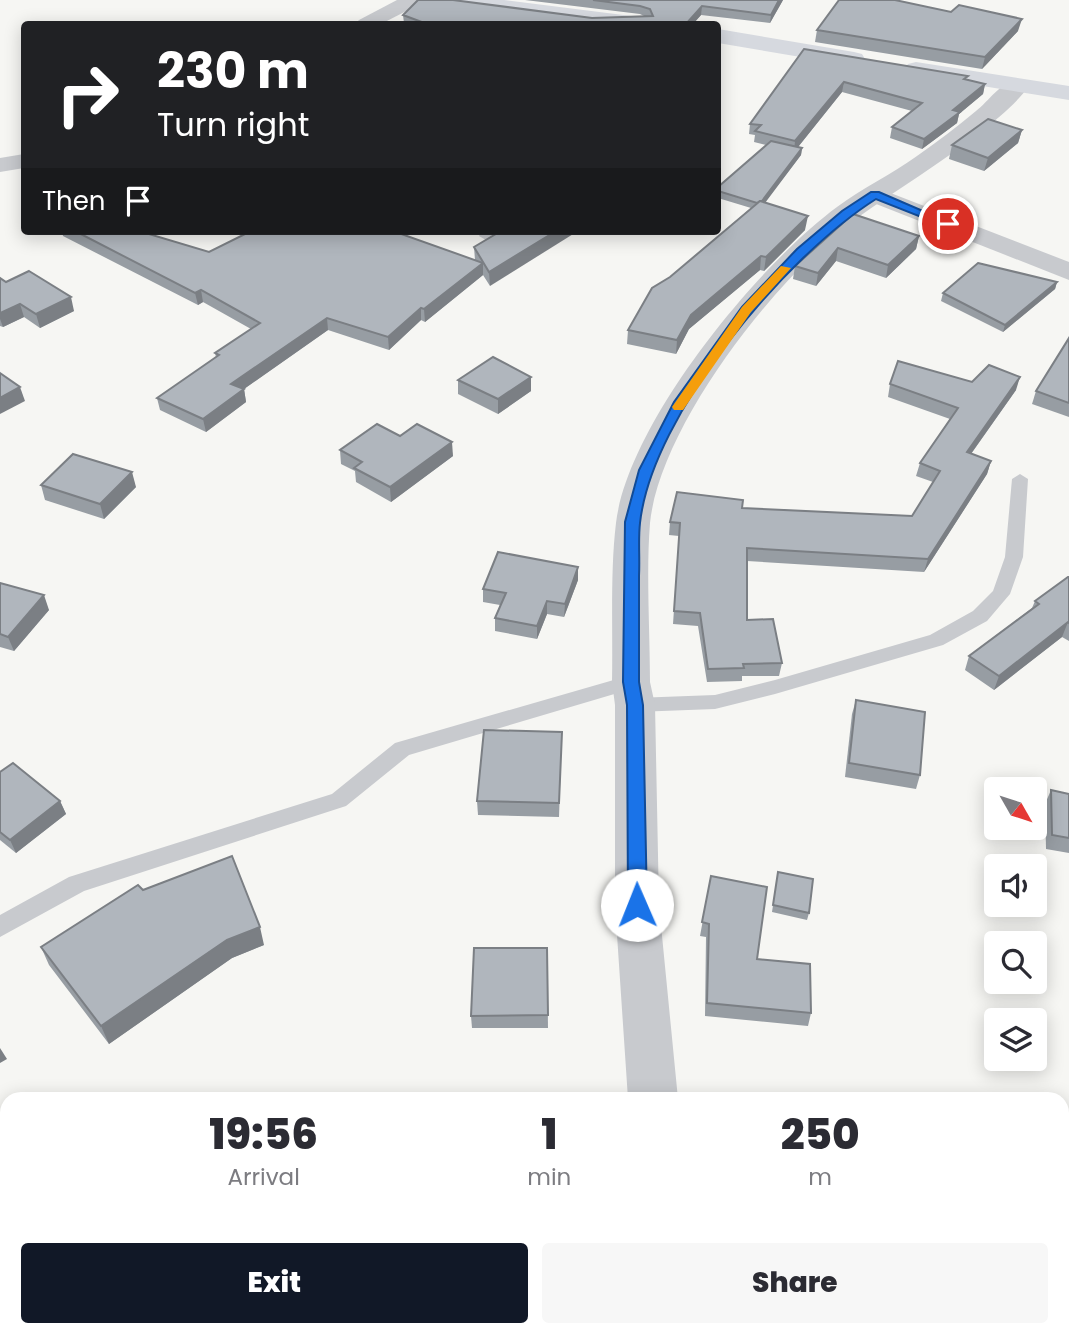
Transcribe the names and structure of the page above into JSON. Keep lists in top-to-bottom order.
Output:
{
  "north": "bottom right",
  "page": {
    "turn": ["230 m", "Turn right"],
    "then": "Then",
    "eta": [
      "19:56",
      "Arrival",
      "1",
      "min",
      "250",
      "m"
    ],
    "buttons": ["Exit", "Share"]
  }
}
